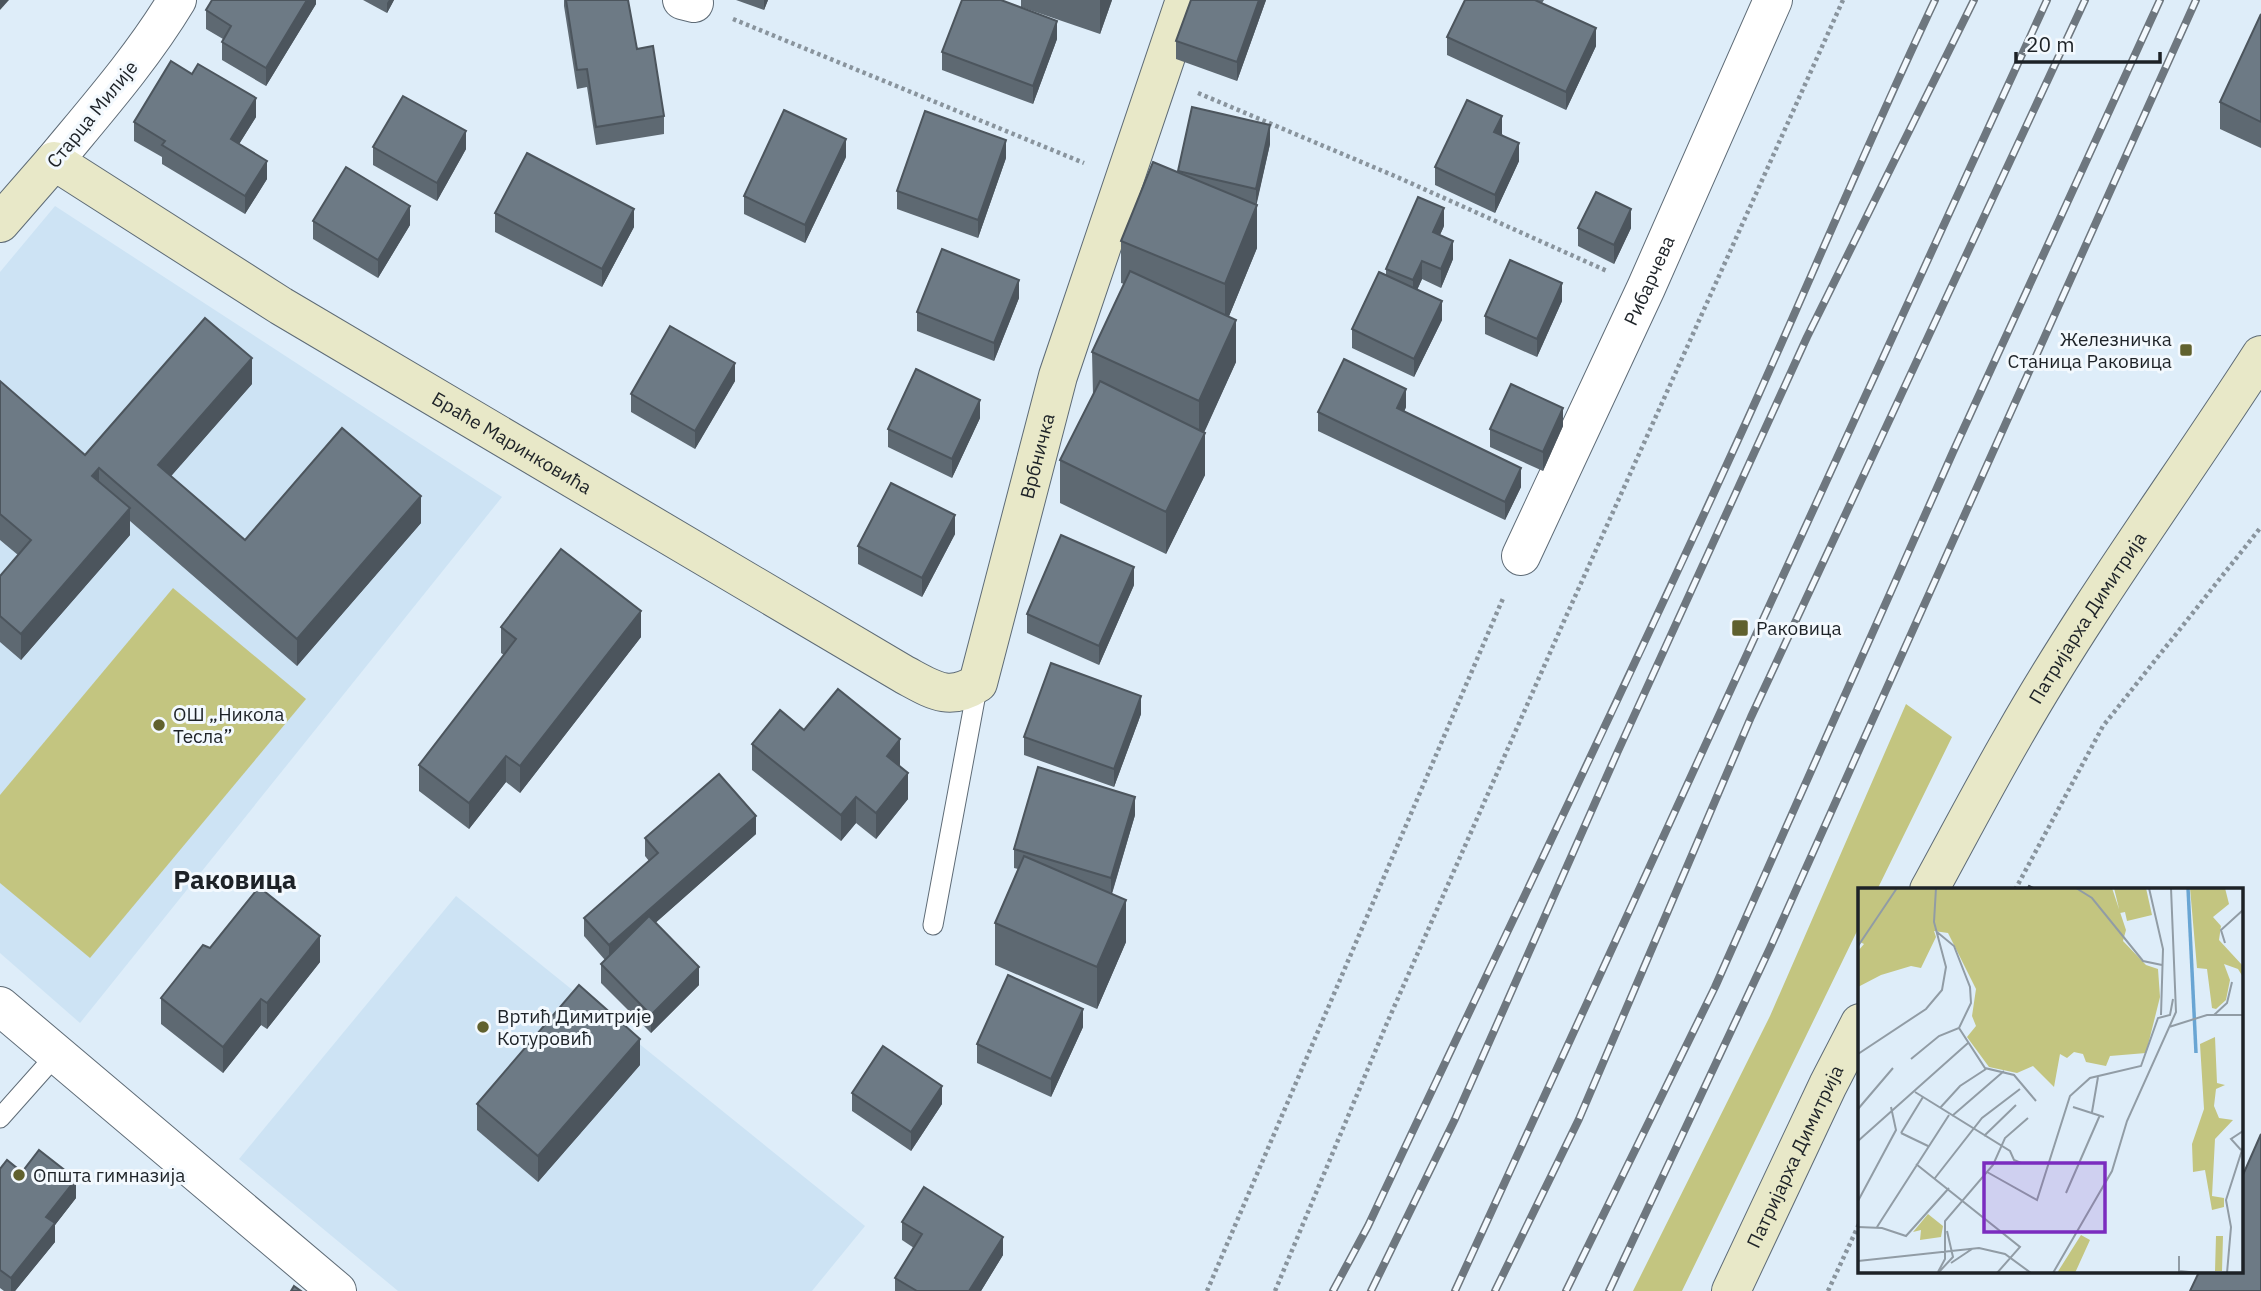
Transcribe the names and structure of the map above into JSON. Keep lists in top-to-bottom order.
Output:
{
  "streets": {
    "street": [
      "Старца Милије",
      "Рибарчева",
      "Браће Маринковића",
      "Врбничка",
      "Патријарха Димитрија"
    ]
  },
  "crossings": [
    ["Старца Милије", "Браће Маринковића"],
    ["Браће Маринковића", "Врбничка"]
  ],
  "districts": ["Раковица"],
  "places": {
    "transit": ["Железничка Станица Раковица", "Раковица"],
    "other": ["ОШ „Никола Тесла”", "Вртић Димитрије Котуровић", "Општа гимназија"]
  },
  "scale_bar": "20 m"
}
